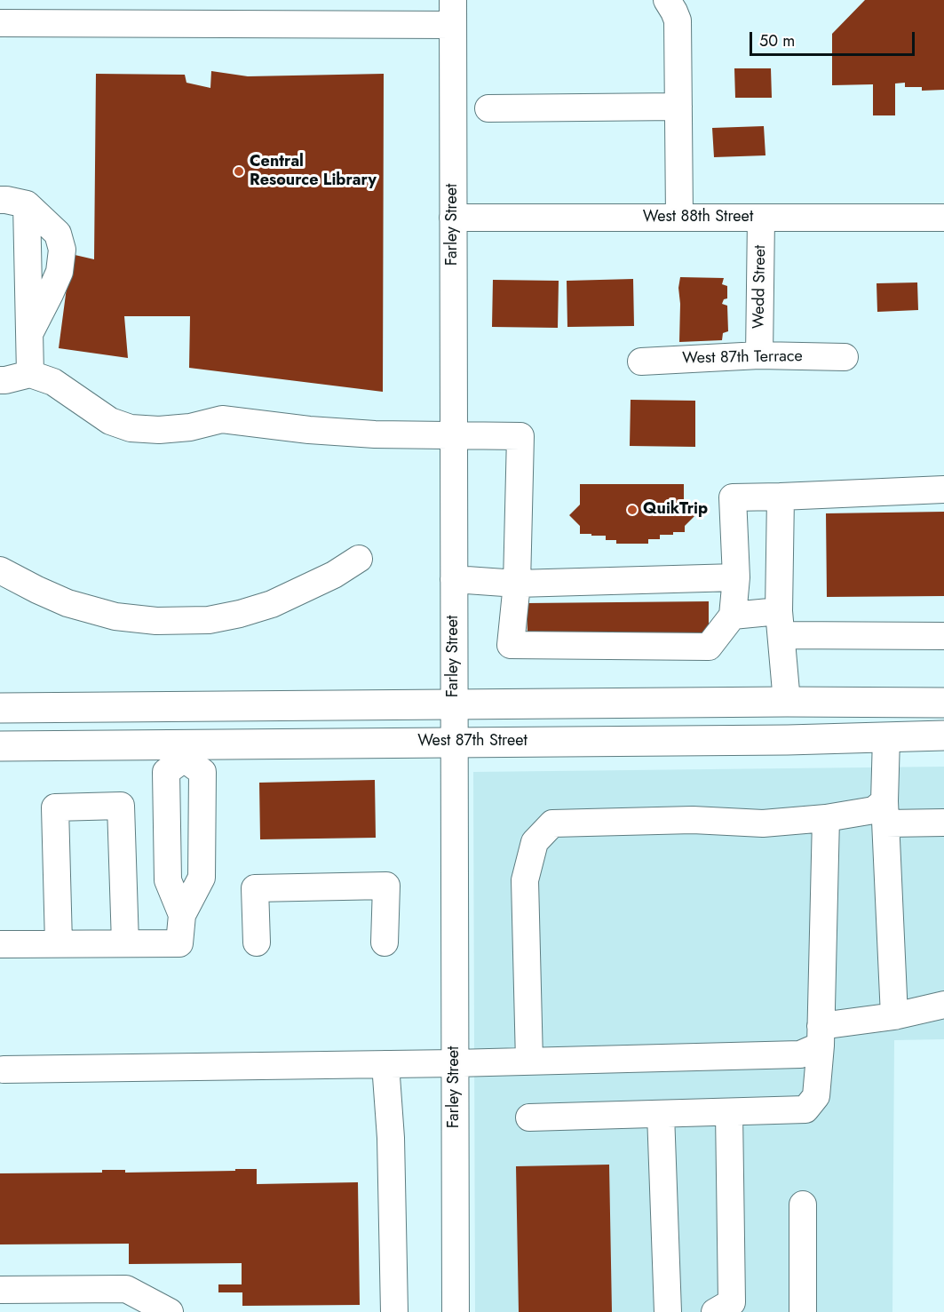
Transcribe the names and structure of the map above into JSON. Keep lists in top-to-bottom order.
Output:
{
  "streets": {
    "main road": ["West 87th Street"],
    "street": [
      "West 88th Street",
      "Farley Street",
      "Wedd Street",
      "West 87th Terrace"
    ]
  },
  "crossings": [
    ["West 88th Street", "Farley Street"],
    ["West 88th Street", "Wedd Street"],
    ["Farley Street", "West 87th Street"],
    ["Wedd Street", "West 87th Terrace"]
  ],
  "places": ["Central Resource Library", "QuikTrip"],
  "scale_bar": "50 m"
}
